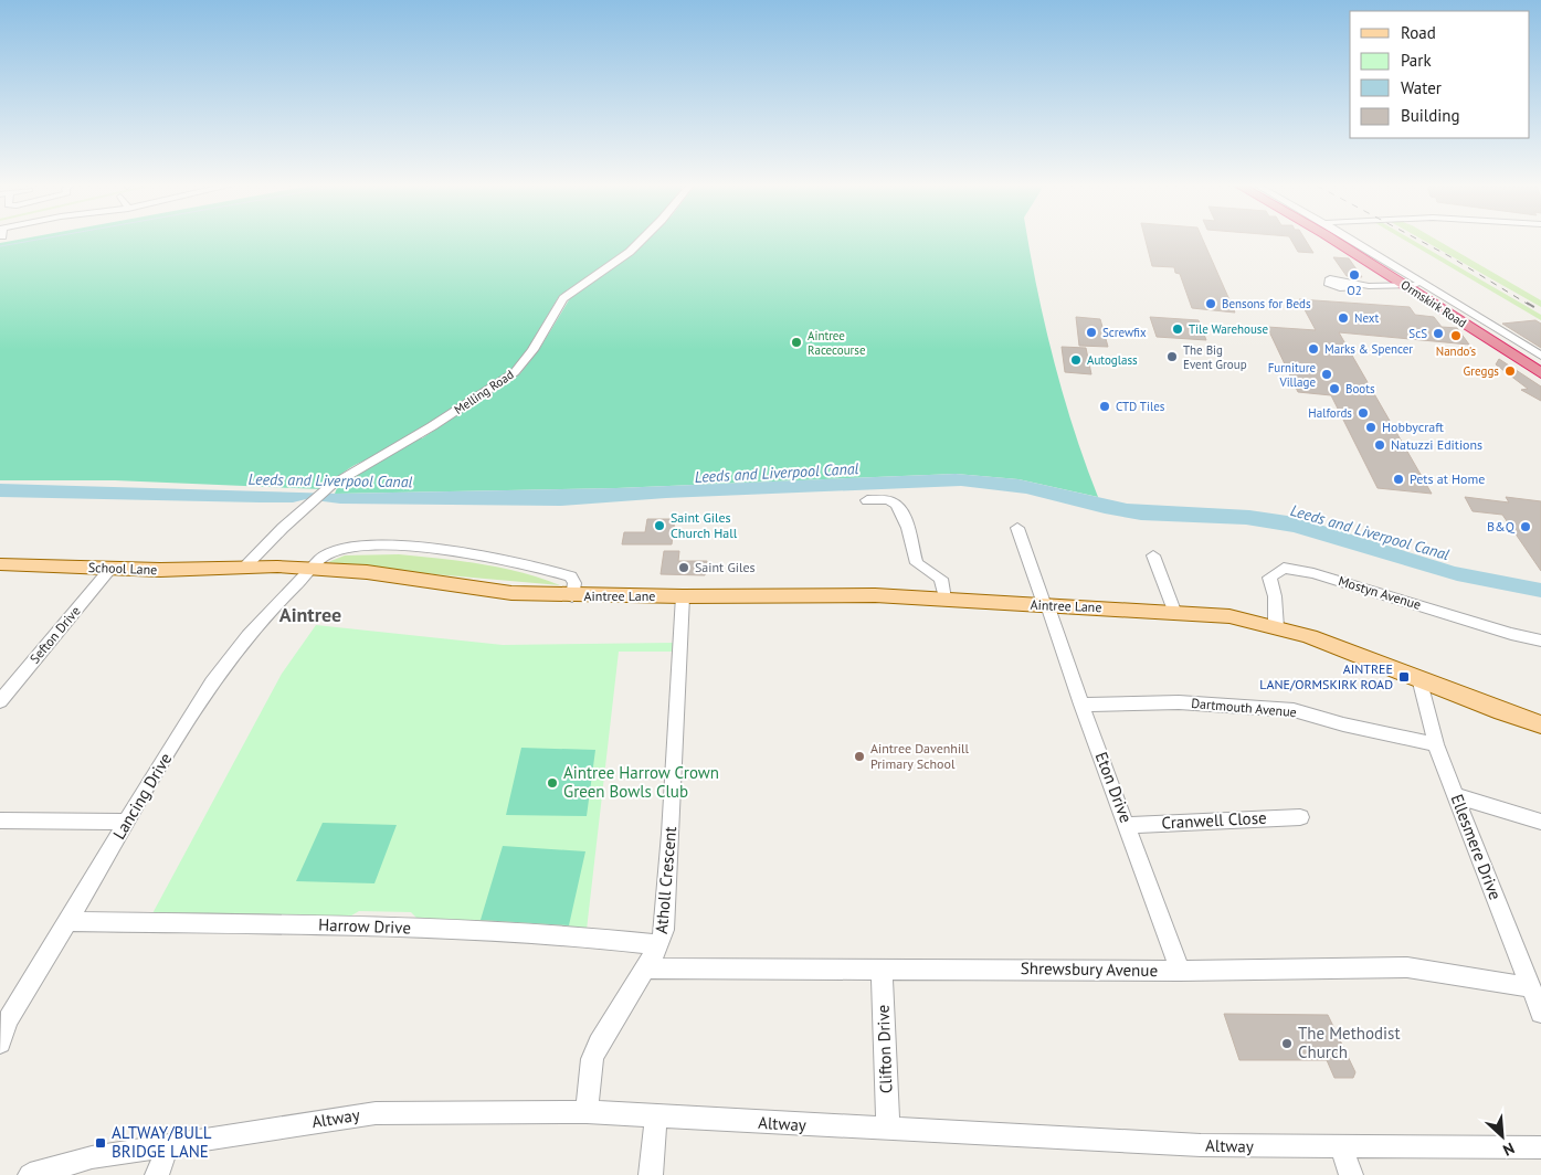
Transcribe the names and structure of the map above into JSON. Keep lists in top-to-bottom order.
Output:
{
  "streets": {
    "highway": ["Ormskirk Road"],
    "main road": ["School Lane", "Aintree Lane"],
    "street": [
      "Melling Road",
      "Mostyn Avenue",
      "Sefton Drive",
      "Dartmouth Avenue",
      "Eton Drive",
      "Lancing Drive",
      "Cranwell Close",
      "Ellesmere Drive",
      "Atholl Crescent",
      "Harrow Drive",
      "Shrewsbury Avenue",
      "Clifton Drive",
      "Altway"
    ]
  },
  "crossings": [
    ["Melling Road", "School Lane"],
    ["Melling Road", "Aintree Lane"],
    ["School Lane", "Aintree Lane"],
    ["School Lane", "Sefton Drive"],
    ["Mostyn Avenue", "Aintree Lane"],
    ["Aintree Lane", "Eton Drive"],
    ["Aintree Lane", "Lancing Drive"],
    ["Aintree Lane", "Ellesmere Drive"],
    ["Aintree Lane", "Atholl Crescent"],
    ["Dartmouth Avenue", "Eton Drive"],
    ["Dartmouth Avenue", "Ellesmere Drive"],
    ["Eton Drive", "Cranwell Close"],
    ["Eton Drive", "Shrewsbury Avenue"],
    ["Lancing Drive", "Harrow Drive"],
    ["Ellesmere Drive", "Shrewsbury Avenue"],
    ["Atholl Crescent", "Harrow Drive"],
    ["Atholl Crescent", "Shrewsbury Avenue"],
    ["Atholl Crescent", "Altway"],
    ["Shrewsbury Avenue", "Clifton Drive"],
    ["Clifton Drive", "Altway"]
  ],
  "districts": ["Aintree"],
  "water": ["Leeds and Liverpool Canal"],
  "places": {
    "other": [
      "O2",
      "Bensons for Beds",
      "Next",
      "Tile Warehouse",
      "Screwfix",
      "ScS",
      "Nando's",
      "Aintree Racecourse",
      "Marks & Spencer",
      "The Big Event Group",
      "Autoglass",
      "Greggs",
      "Furniture Village",
      "Boots",
      "CTD Tiles",
      "Halfords",
      "Hobbycraft",
      "Natuzzi Editions",
      "Pets at Home",
      "Saint Giles Church Hall",
      "B&Q",
      "Saint Giles",
      "Aintree Davenhill Primary School",
      "Aintree Harrow Crown Green Bowls Club",
      "The Methodist Church"
    ],
    "transit": ["AINTREE LANE/ORMSKIRK ROAD", "ALTWAY/BULL BRIDGE LANE"]
  },
  "legend": [
    "Road",
    "Park",
    "Water",
    "Building"
  ],
  "north": "bottom right"
}
